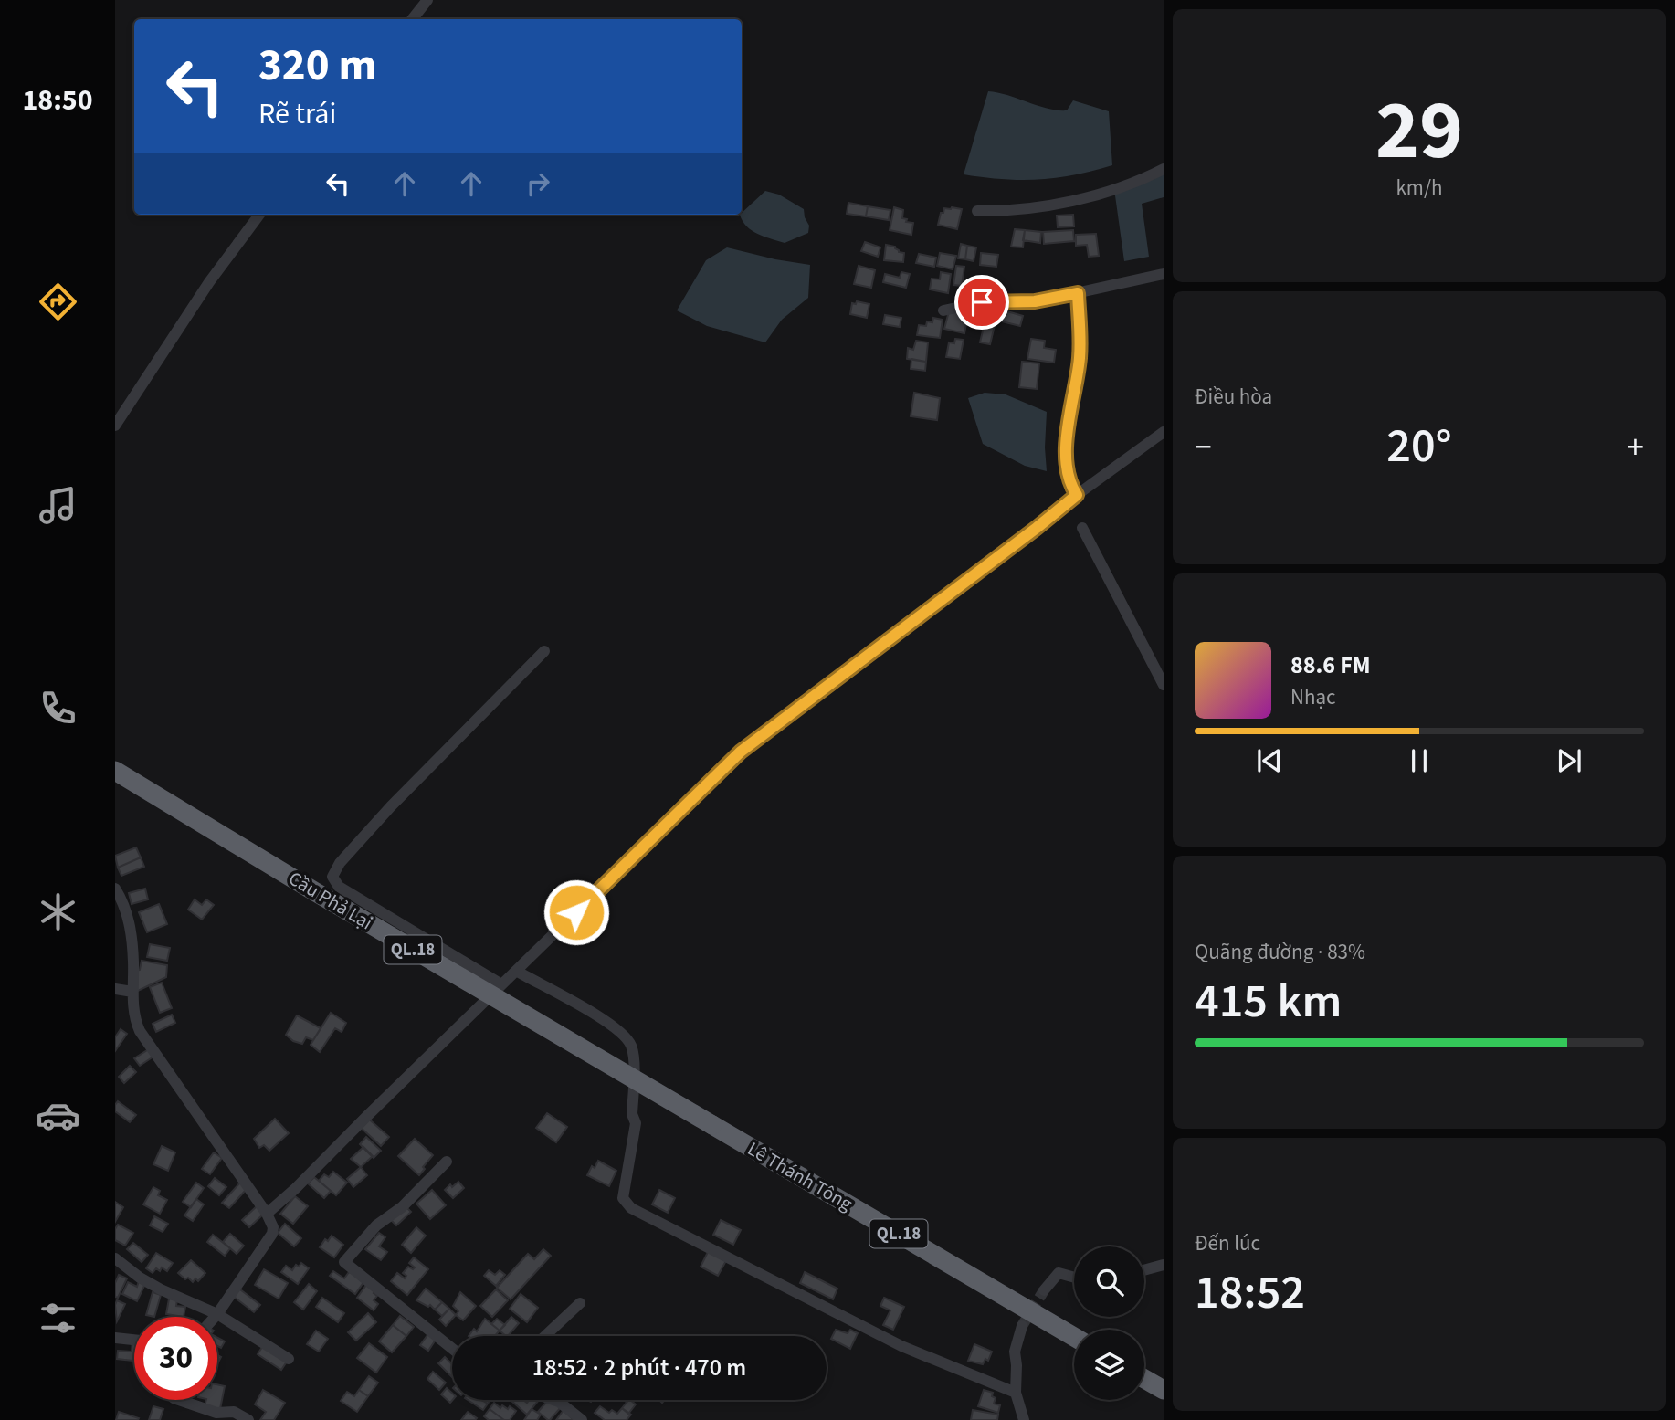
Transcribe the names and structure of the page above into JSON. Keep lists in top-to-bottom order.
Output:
{
  "streets": {
    "highway": ["Cầu Phả Lại", "QL.18", "Lê Thánh Tông"]
  },
  "crossings": [
    ["Cầu Phả Lại", "Lê Thánh Tông"]
  ],
  "page": {
    "tabs": "18:50",
    "tile": [
      ["29", "km/h"],
      "Điều hòa",
      ["Quãng đường · 83%", "415 km"],
      ["Đến lúc", "18:52"]
    ],
    "turn": ["320 m", "Rẽ trái"],
    "heat": ["−", "20°", "+"],
    "song": ["88.6 FM", "Nhạc"],
    "limit": "30",
    "trip": "18:52 · 2 phút · 470 m"
  }
}
